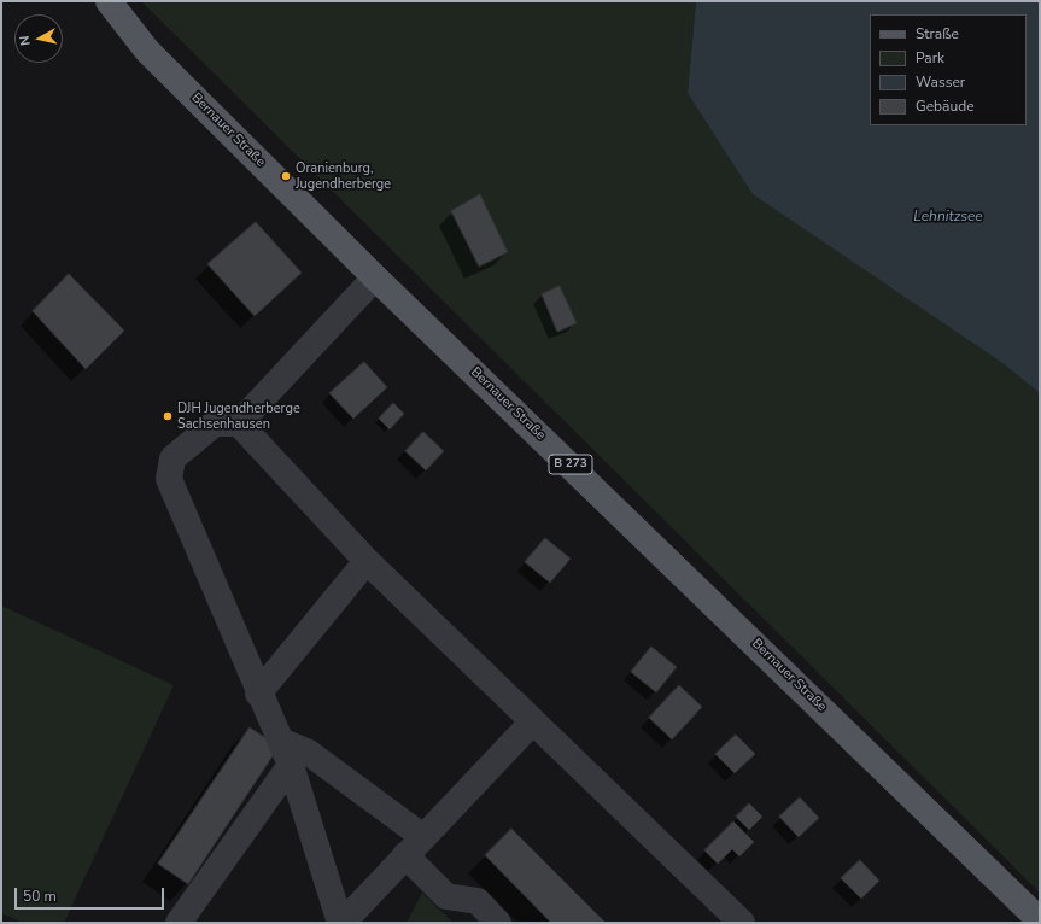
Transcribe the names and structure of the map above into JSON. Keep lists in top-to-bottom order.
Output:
{
  "streets": {
    "main road": ["Bernauer Straße", "B 273"]
  },
  "water": ["Lehnitzsee"],
  "places": ["Oranienburg, Jugendherberge", "DJH Jugendherberge Sachsenhausen"],
  "legend": [
    "Straße",
    "Park",
    "Wasser",
    "Gebäude"
  ],
  "scale_bar": "50 m",
  "north": "left"
}
